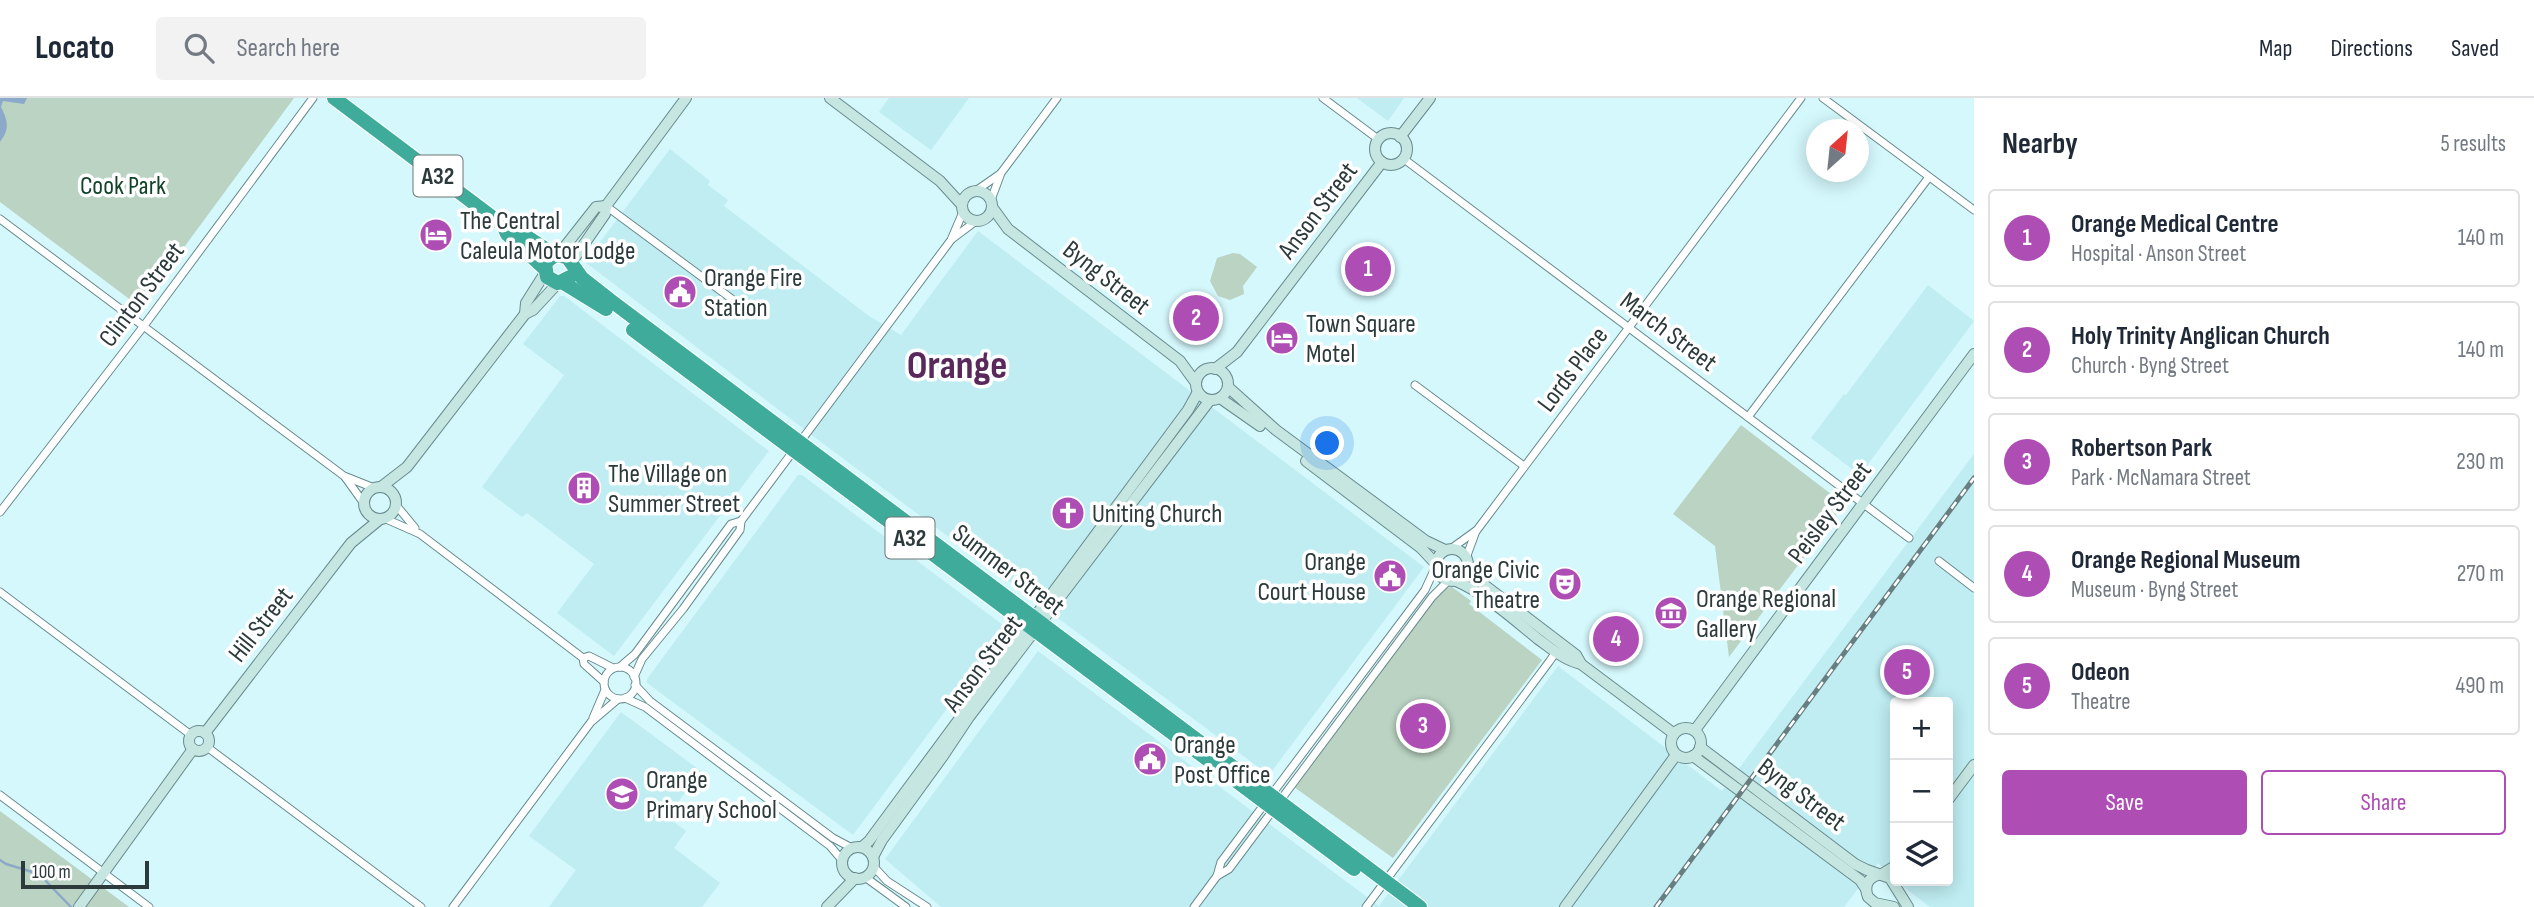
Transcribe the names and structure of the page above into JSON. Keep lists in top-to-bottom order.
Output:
{
  "streets": {
    "highway": ["A32", "Summer Street"],
    "street": [
      "Anson Street",
      "Byng Street",
      "Clinton Street",
      "March Street",
      "Lords Place",
      "Peisley Street",
      "Hill Street"
    ]
  },
  "crossings": [
    ["A32", "Summer Street"],
    ["Anson Street", "Byng Street"],
    ["Anson Street", "March Street"],
    ["Anson Street", "Summer Street"],
    ["Byng Street", "Peisley Street"],
    ["March Street", "Lords Place"],
    ["March Street", "Peisley Street"]
  ],
  "districts": ["Orange"],
  "parks": ["Cook Park"],
  "places": {
    "hotel": ["The Central Caleula Motor Lodge", "Town Square Motel"],
    "public building": ["Orange Fire Station", "Orange Court House", "Orange Post Office"],
    "building": ["The Village on Summer Street"],
    "church": ["Uniting Church"],
    "theatre": ["Orange Civic Theatre"],
    "museum": ["Orange Regional Gallery"],
    "school or university": ["Orange Primary School"]
  },
  "scale_bar": "100 m",
  "north": "top right",
  "page": {
    "header": "Locato",
    "search": "Search here",
    "nav": ["Map", "Directions", "Saved"],
    "heading": ["Nearby", "5 results"],
    "list": [
      {
        "mark": "1",
        "name": "Orange Medical Centre",
        "note": "Hospital · Anson Street",
        "value": "140 m"
      },
      {
        "mark": "2",
        "name": "Holy Trinity Anglican Church",
        "note": "Church · Byng Street",
        "value": "140 m"
      },
      {
        "mark": "3",
        "name": "Robertson Park",
        "note": "Park · McNamara Street",
        "value": "230 m"
      },
      {
        "mark": "4",
        "name": "Orange Regional Museum",
        "note": "Museum · Byng Street",
        "value": "270 m"
      },
      {
        "mark": "5",
        "name": "Odeon",
        "note": "Theatre",
        "value": "490 m"
      }
    ],
    "pins": [
      "1",
      "2",
      "4",
      "5",
      "3"
    ],
    "map_buttons": ["+", "−"],
    "buttons": ["Save", "Share"],
    "scale": "100 m"
  }
}
